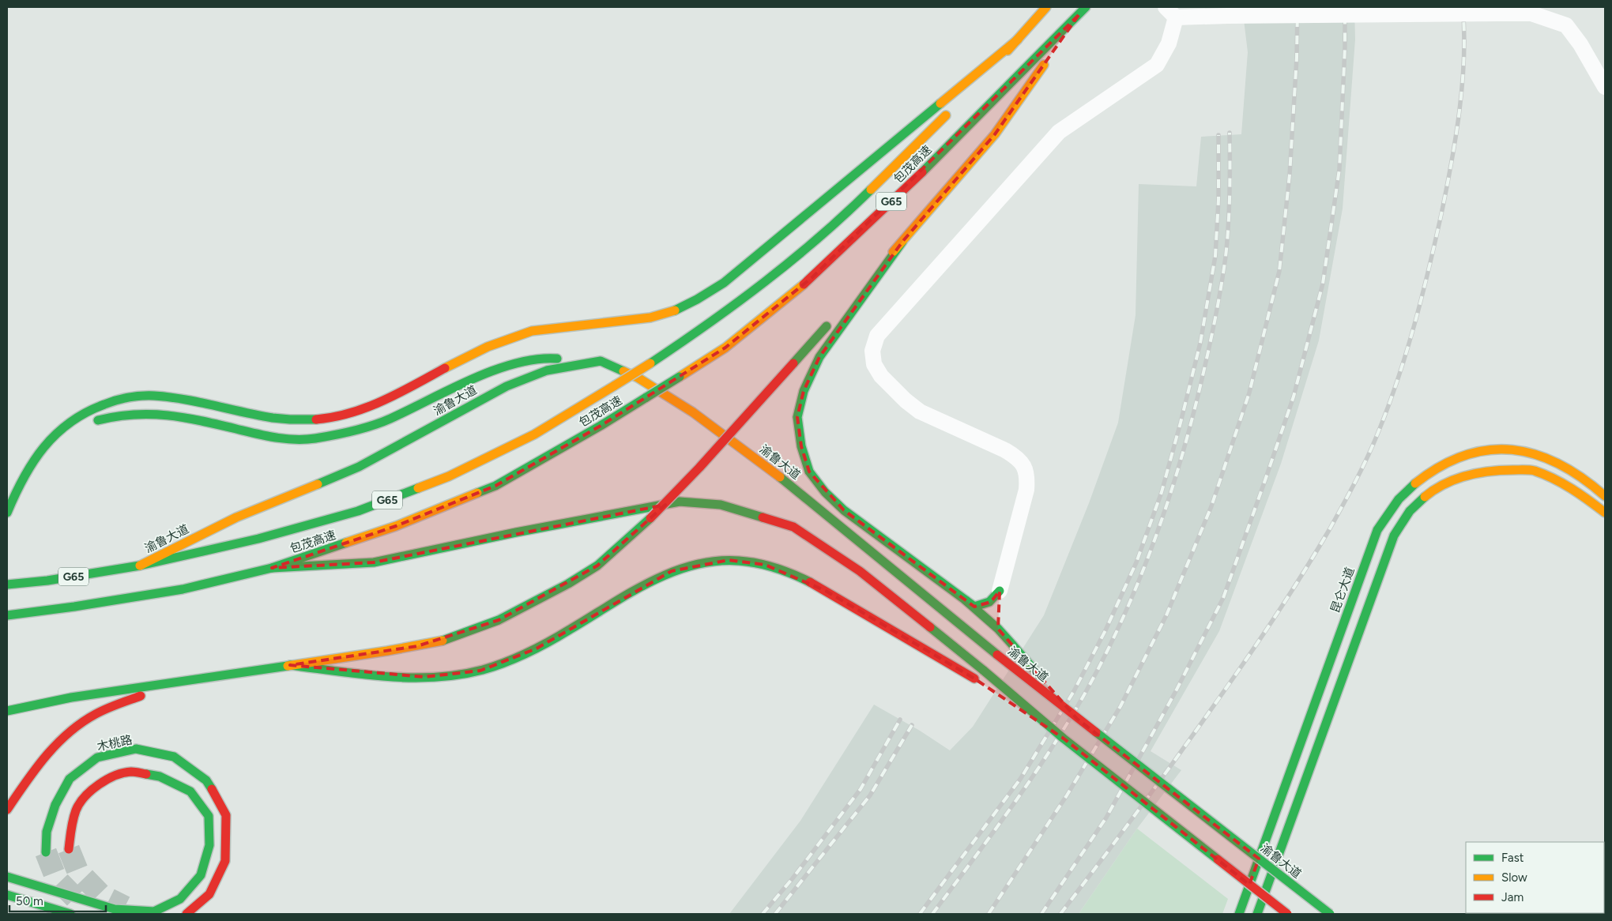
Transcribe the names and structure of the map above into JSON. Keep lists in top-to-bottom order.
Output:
{
  "streets": {
    "main road": [
      "包茂高速",
      "G65",
      "渝鲁大道",
      "昆仑大道",
      "木桃路"
    ]
  },
  "crossings": [
    ["包茂高速", "渝鲁大道"]
  ],
  "legend": ["Fast", "Slow", "Jam"],
  "scale_bar": "50 m"
}
